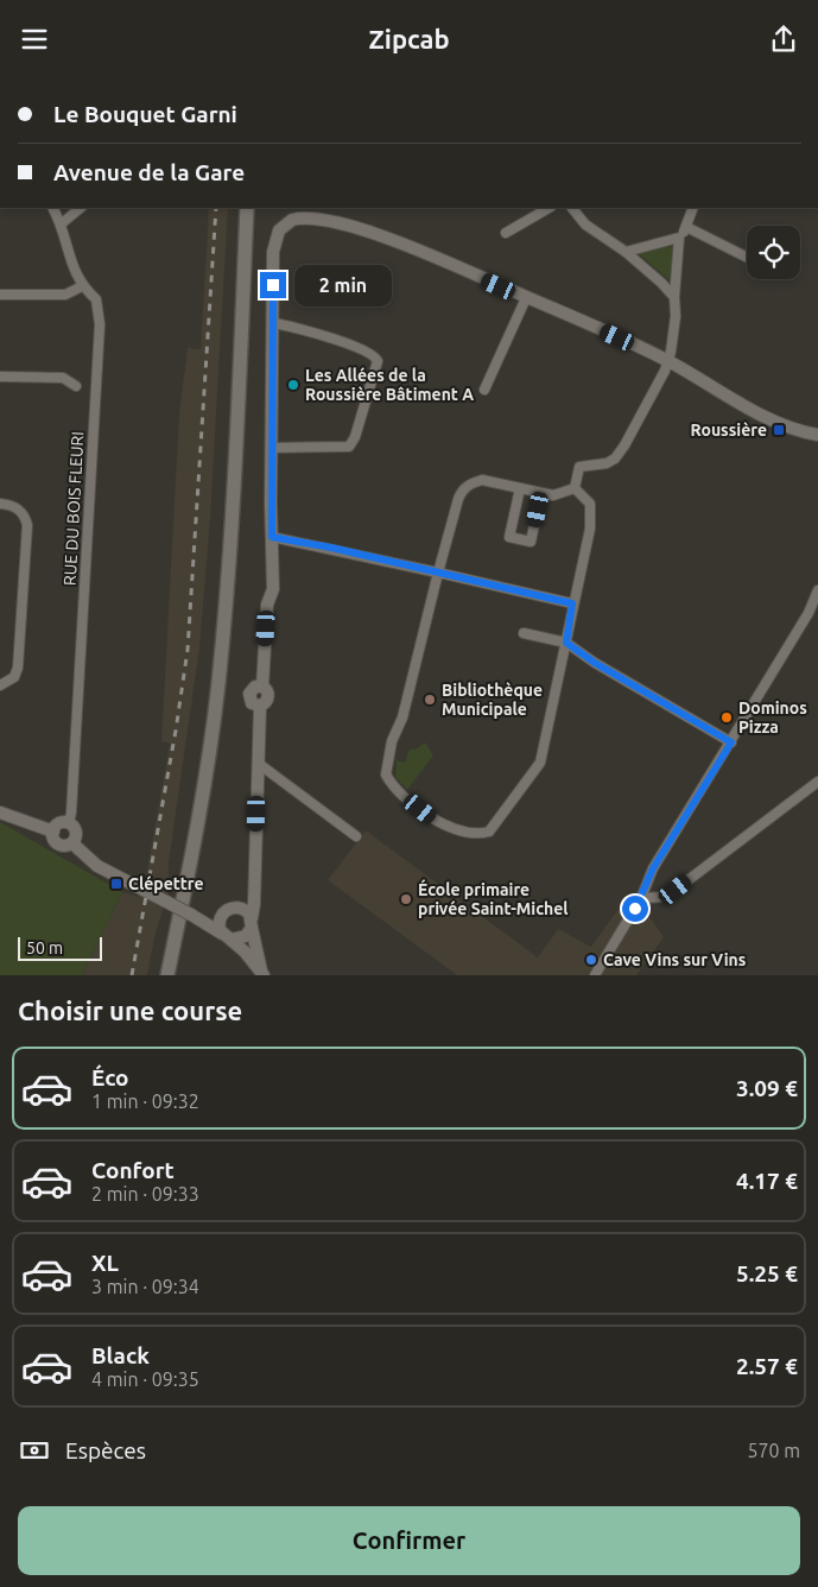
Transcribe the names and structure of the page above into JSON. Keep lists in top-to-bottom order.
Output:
{
  "streets": {
    "street": ["RUE DU BOIS FLEURI"]
  },
  "places": {
    "other": [
      "Les Allées de la Roussière Bâtiment A",
      "Bibliothèque Municipale",
      "Dominos Pizza",
      "École primaire privée Saint-Michel",
      "Cave Vins sur Vins"
    ],
    "transit": ["Roussière", "Clépettre"]
  },
  "scale_bar": "50 m",
  "page": {
    "header": "Zipcab",
    "banner": ["Le Bouquet Garni", "Avenue de la Gare"],
    "bubble": "2 min",
    "scale": "50 m",
    "heading": "Choisir une course",
    "list": [
      {
        "name": "Éco",
        "note": "1 min · 09:32",
        "value": "3.09 €"
      },
      {
        "name": "Confort",
        "note": "2 min · 09:33",
        "value": "4.17 €"
      },
      {
        "name": "XL",
        "note": "3 min · 09:34",
        "value": "5.25 €"
      },
      {
        "name": "Black",
        "note": "4 min · 09:35",
        "value": "2.57 €"
      }
    ],
    "pay": ["Espèces", "570 m"],
    "buttons": "Confirmer"
  }
}
